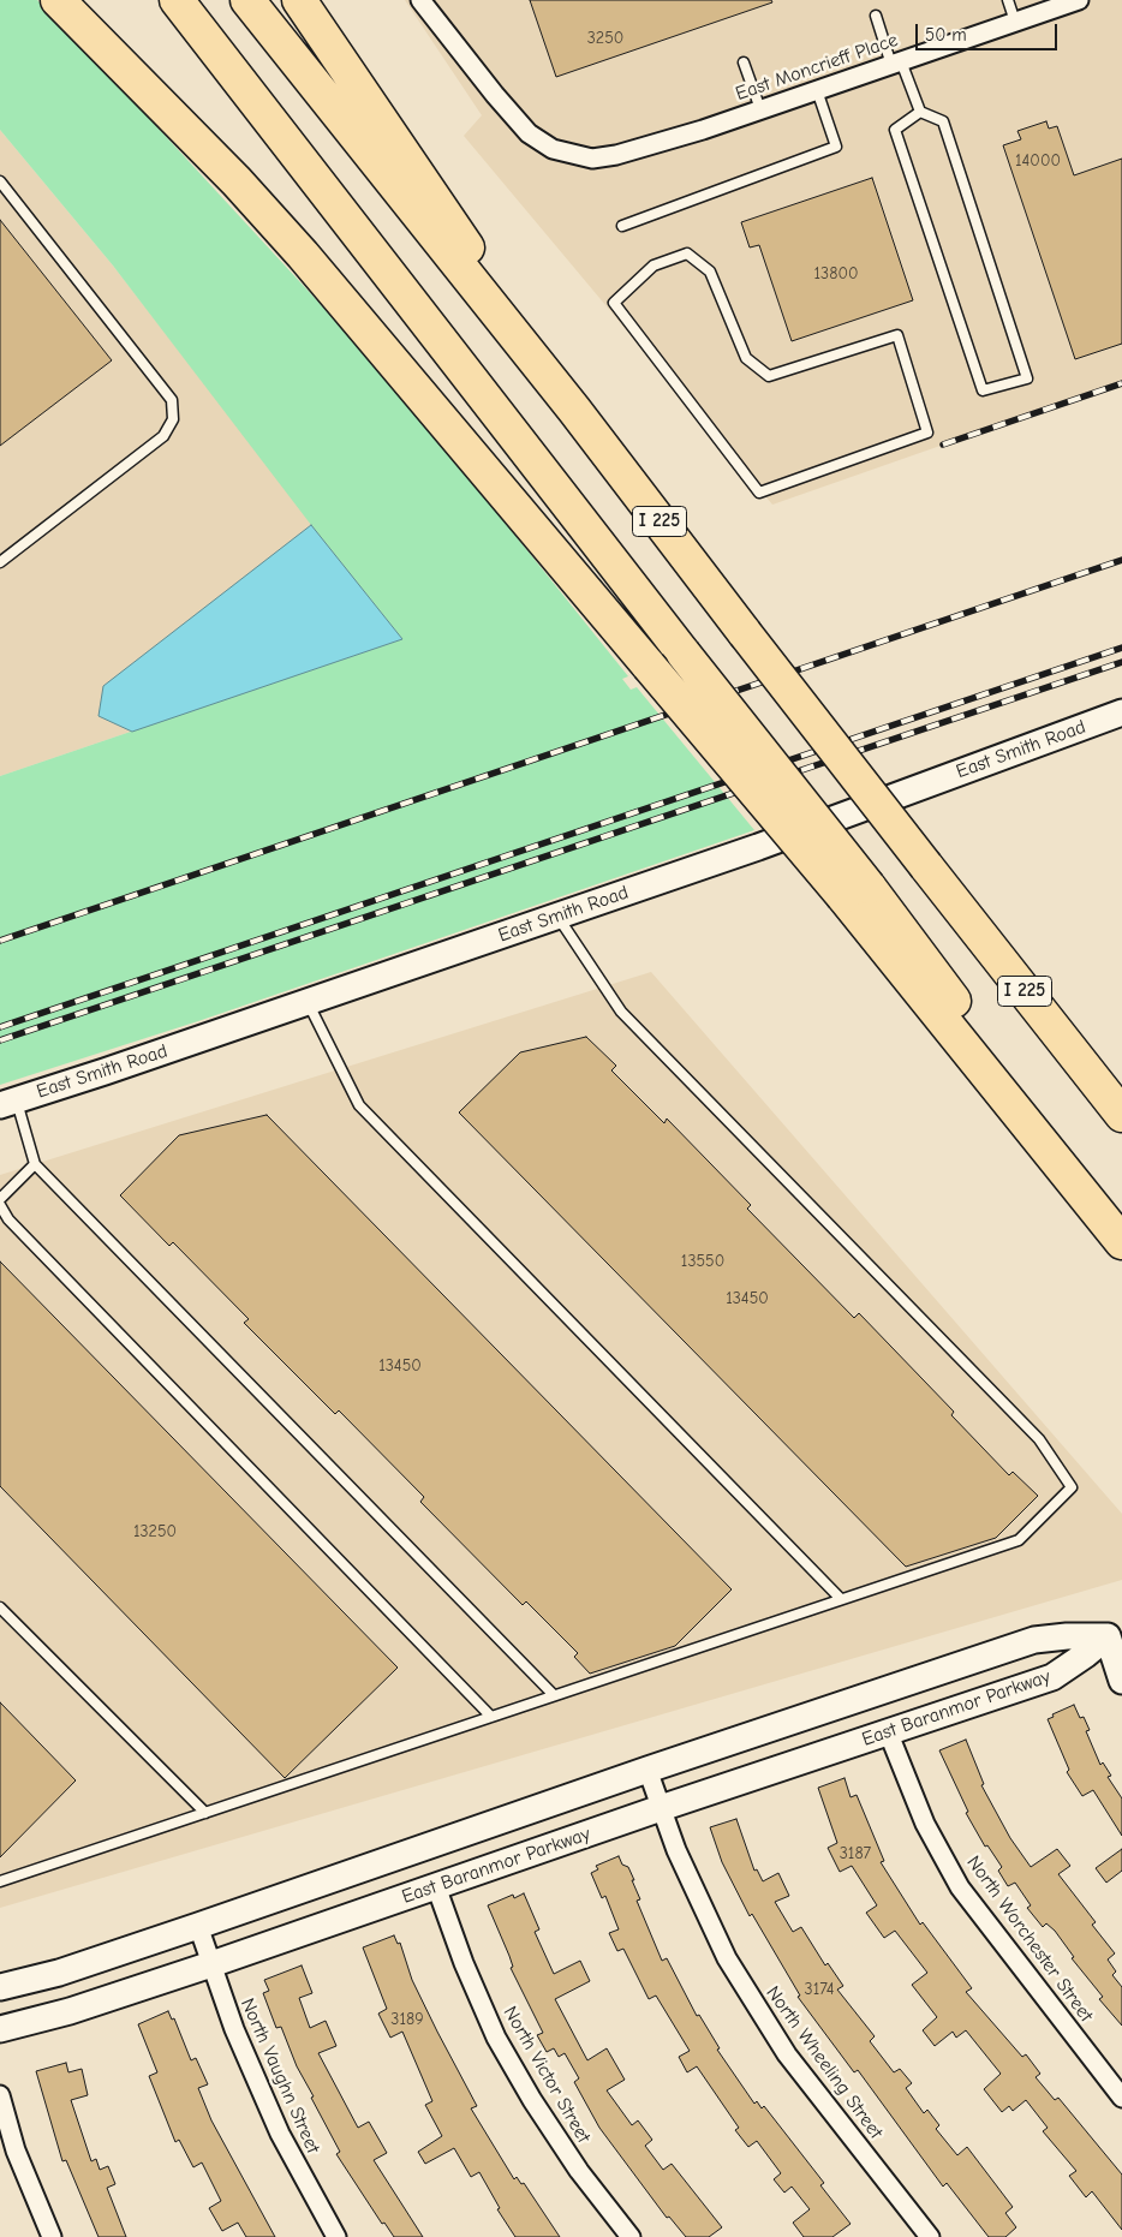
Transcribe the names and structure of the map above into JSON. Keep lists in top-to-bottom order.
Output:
{
  "streets": {
    "highway": ["I 225"],
    "street": [
      "East Moncrieff Place",
      "East Smith Road",
      "East Baranmor Parkway",
      "North Worchester Street",
      "North Wheeling Street",
      "North Victor Street",
      "North Vaughn Street"
    ]
  },
  "crossings": [
    ["East Baranmor Parkway", "North Worchester Street"],
    ["East Baranmor Parkway", "North Wheeling Street"],
    ["East Baranmor Parkway", "North Victor Street"],
    ["East Baranmor Parkway", "North Vaughn Street"]
  ],
  "house_numbers": [
    "3250",
    "14000",
    "13800",
    "13550",
    "13450",
    "13450",
    "13250",
    "3187",
    "3174",
    "3189"
  ],
  "scale_bar": "50 m"
}
